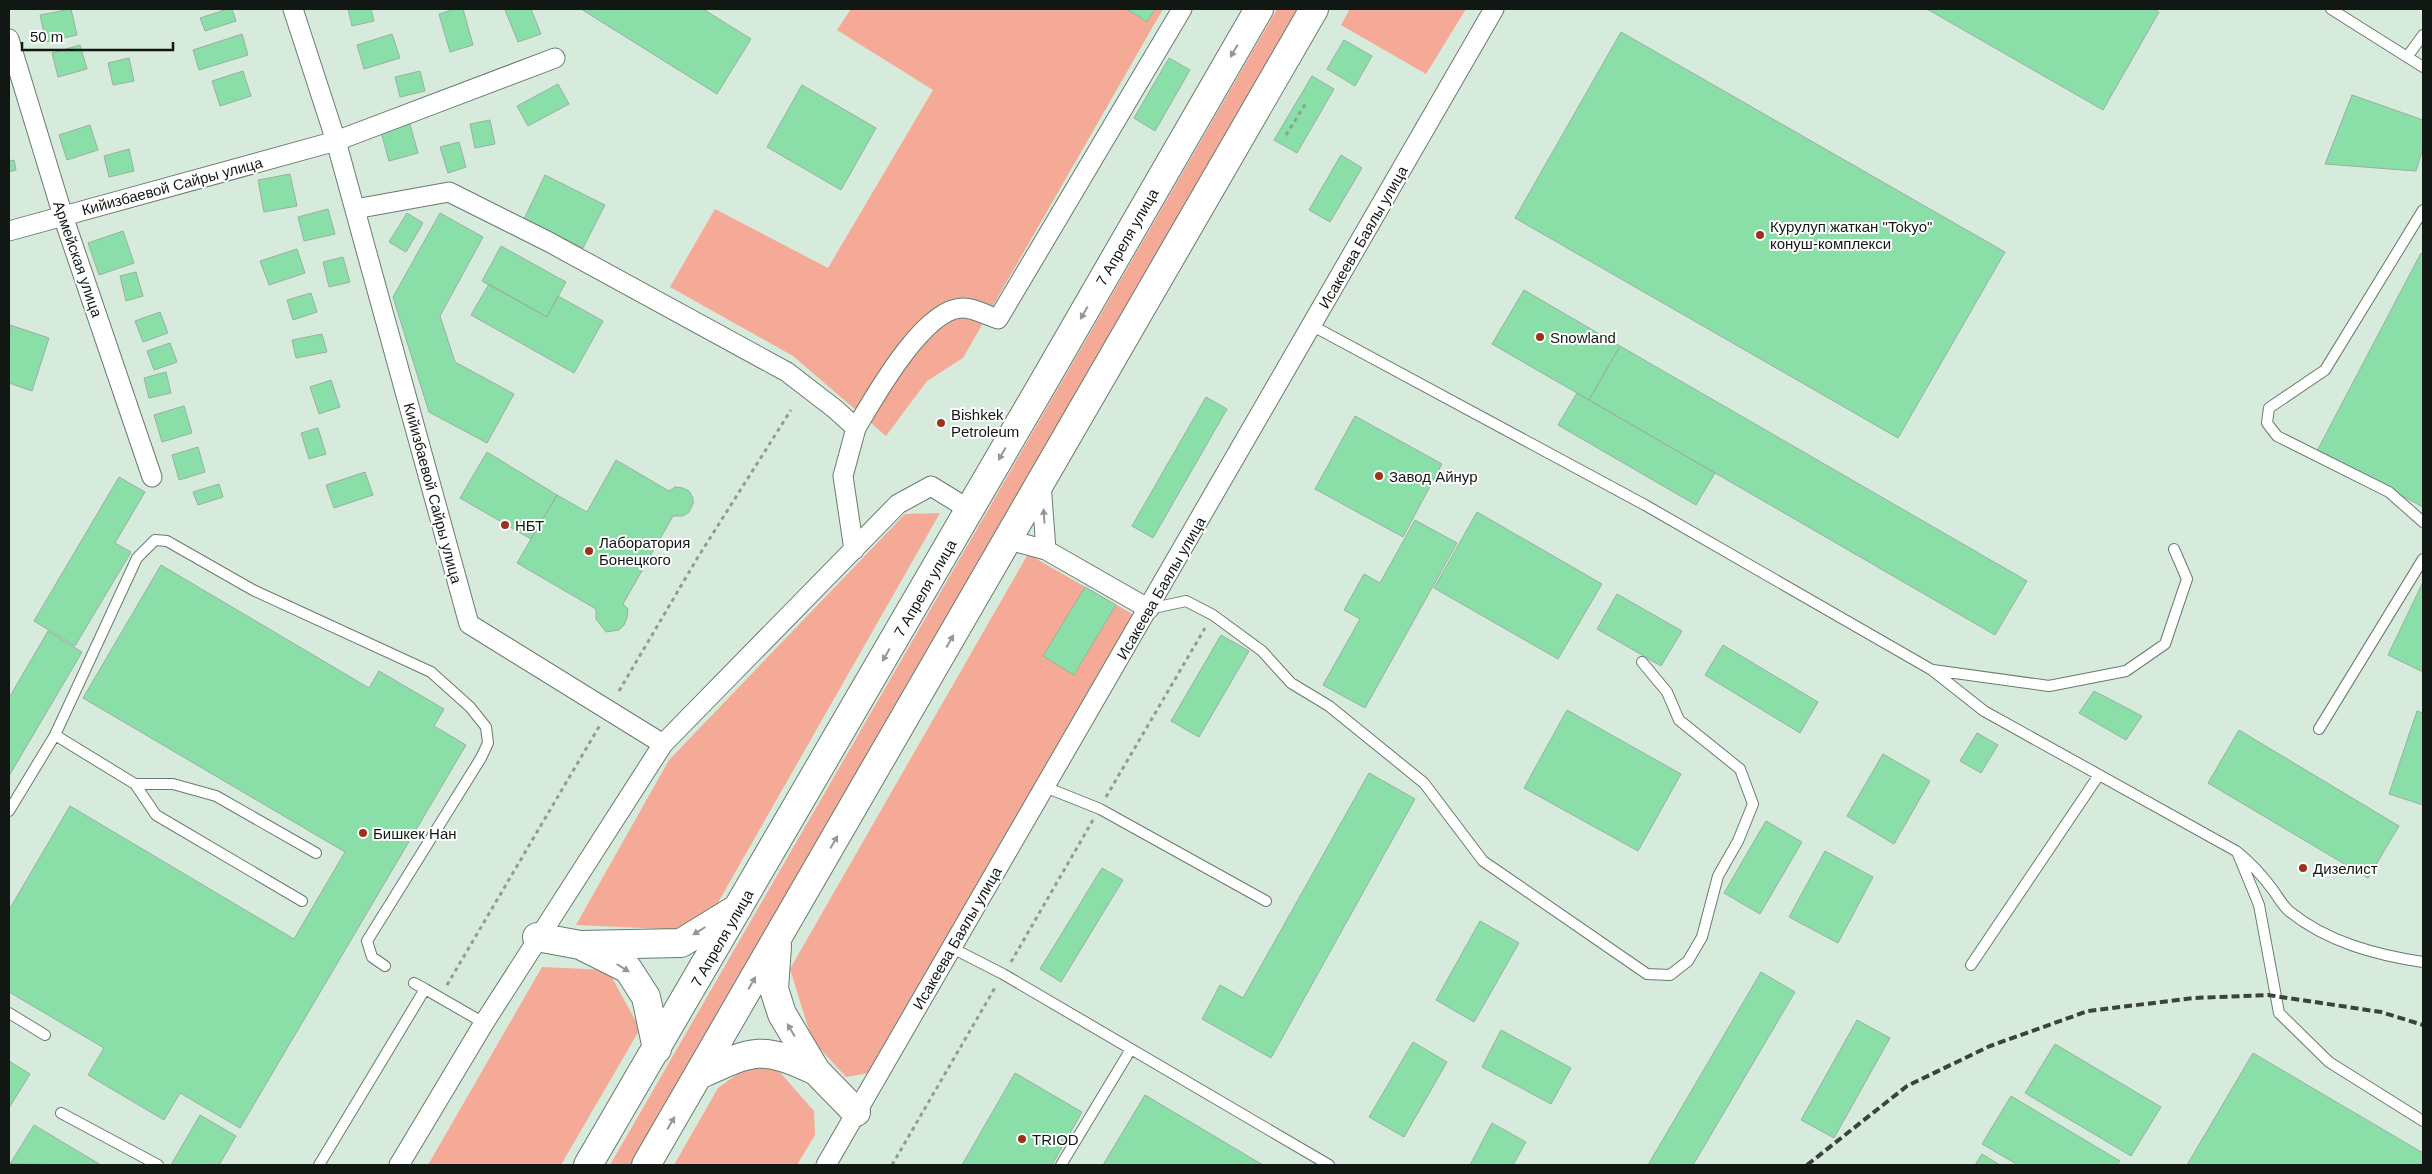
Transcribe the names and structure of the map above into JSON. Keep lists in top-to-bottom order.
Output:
{
  "streets": {
    "main road": ["7 Апреля улица"],
    "street": ["Кийизбаевой Сайры улица", "Исакеева Баялы улица", "Армейская улица"]
  },
  "crossings": [
    ["Кийизбаевой Сайры улица", "Армейская улица"]
  ],
  "places": [
    "Курулуп жаткан \"Tokyo\" конуш-комплекси",
    "Snowland",
    "Bishkek Petroleum",
    "Завод Айнур",
    "НБТ",
    "Лаборатория Бонецкого",
    "Бишкек Нан",
    "Дизелист",
    "TRIOD"
  ],
  "scale_bar": "50 m"
}
